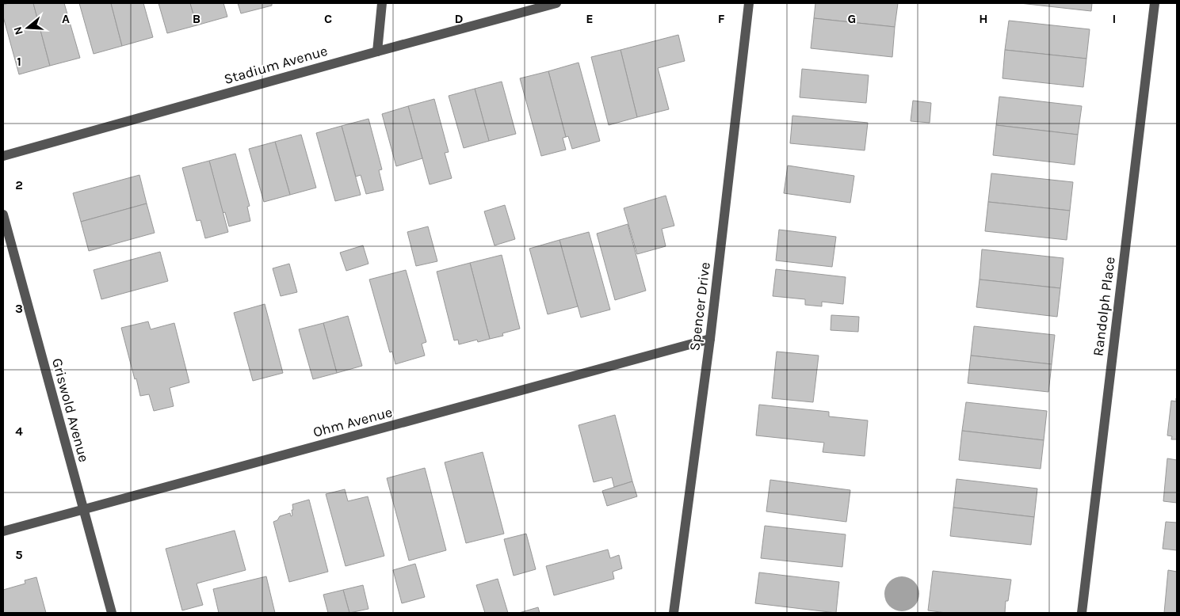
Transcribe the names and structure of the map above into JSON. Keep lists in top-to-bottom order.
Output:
{
  "streets": {
    "street": [
      "Stadium Avenue",
      "Spencer Drive",
      "Randolph Place",
      "Griswold Avenue",
      "Ohm Avenue"
    ]
  },
  "crossings": [
    ["Spencer Drive", "Ohm Avenue"],
    ["Griswold Avenue", "Ohm Avenue"]
  ],
  "north": "left",
  "grid": {
    "columns": [
      "A",
      "B",
      "C",
      "D",
      "E",
      "F",
      "G",
      "H",
      "I"
    ],
    "rows": [
      "1",
      "2",
      "3",
      "4",
      "5"
    ]
  }
}
